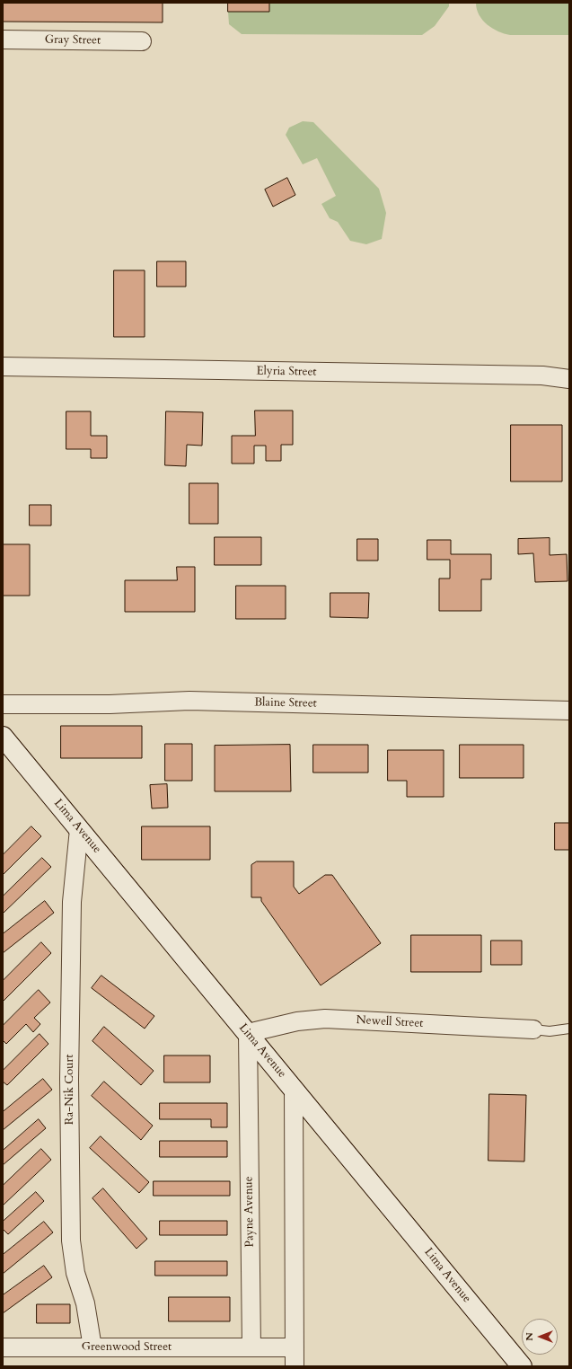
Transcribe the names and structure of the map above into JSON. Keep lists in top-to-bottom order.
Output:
{
  "streets": {
    "street": [
      "Gray Street",
      "Elyria Street",
      "Blaine Street",
      "Lima Avenue",
      "Newell Street",
      "Ra-Nik Court",
      "Payne Avenue",
      "Greenwood Street"
    ]
  },
  "crossings": [
    ["Lima Avenue", "Newell Street"],
    ["Lima Avenue", "Ra-Nik Court"],
    ["Lima Avenue", "Payne Avenue"],
    ["Newell Street", "Payne Avenue"],
    ["Ra-Nik Court", "Greenwood Street"],
    ["Payne Avenue", "Greenwood Street"]
  ],
  "north": "left"
}
